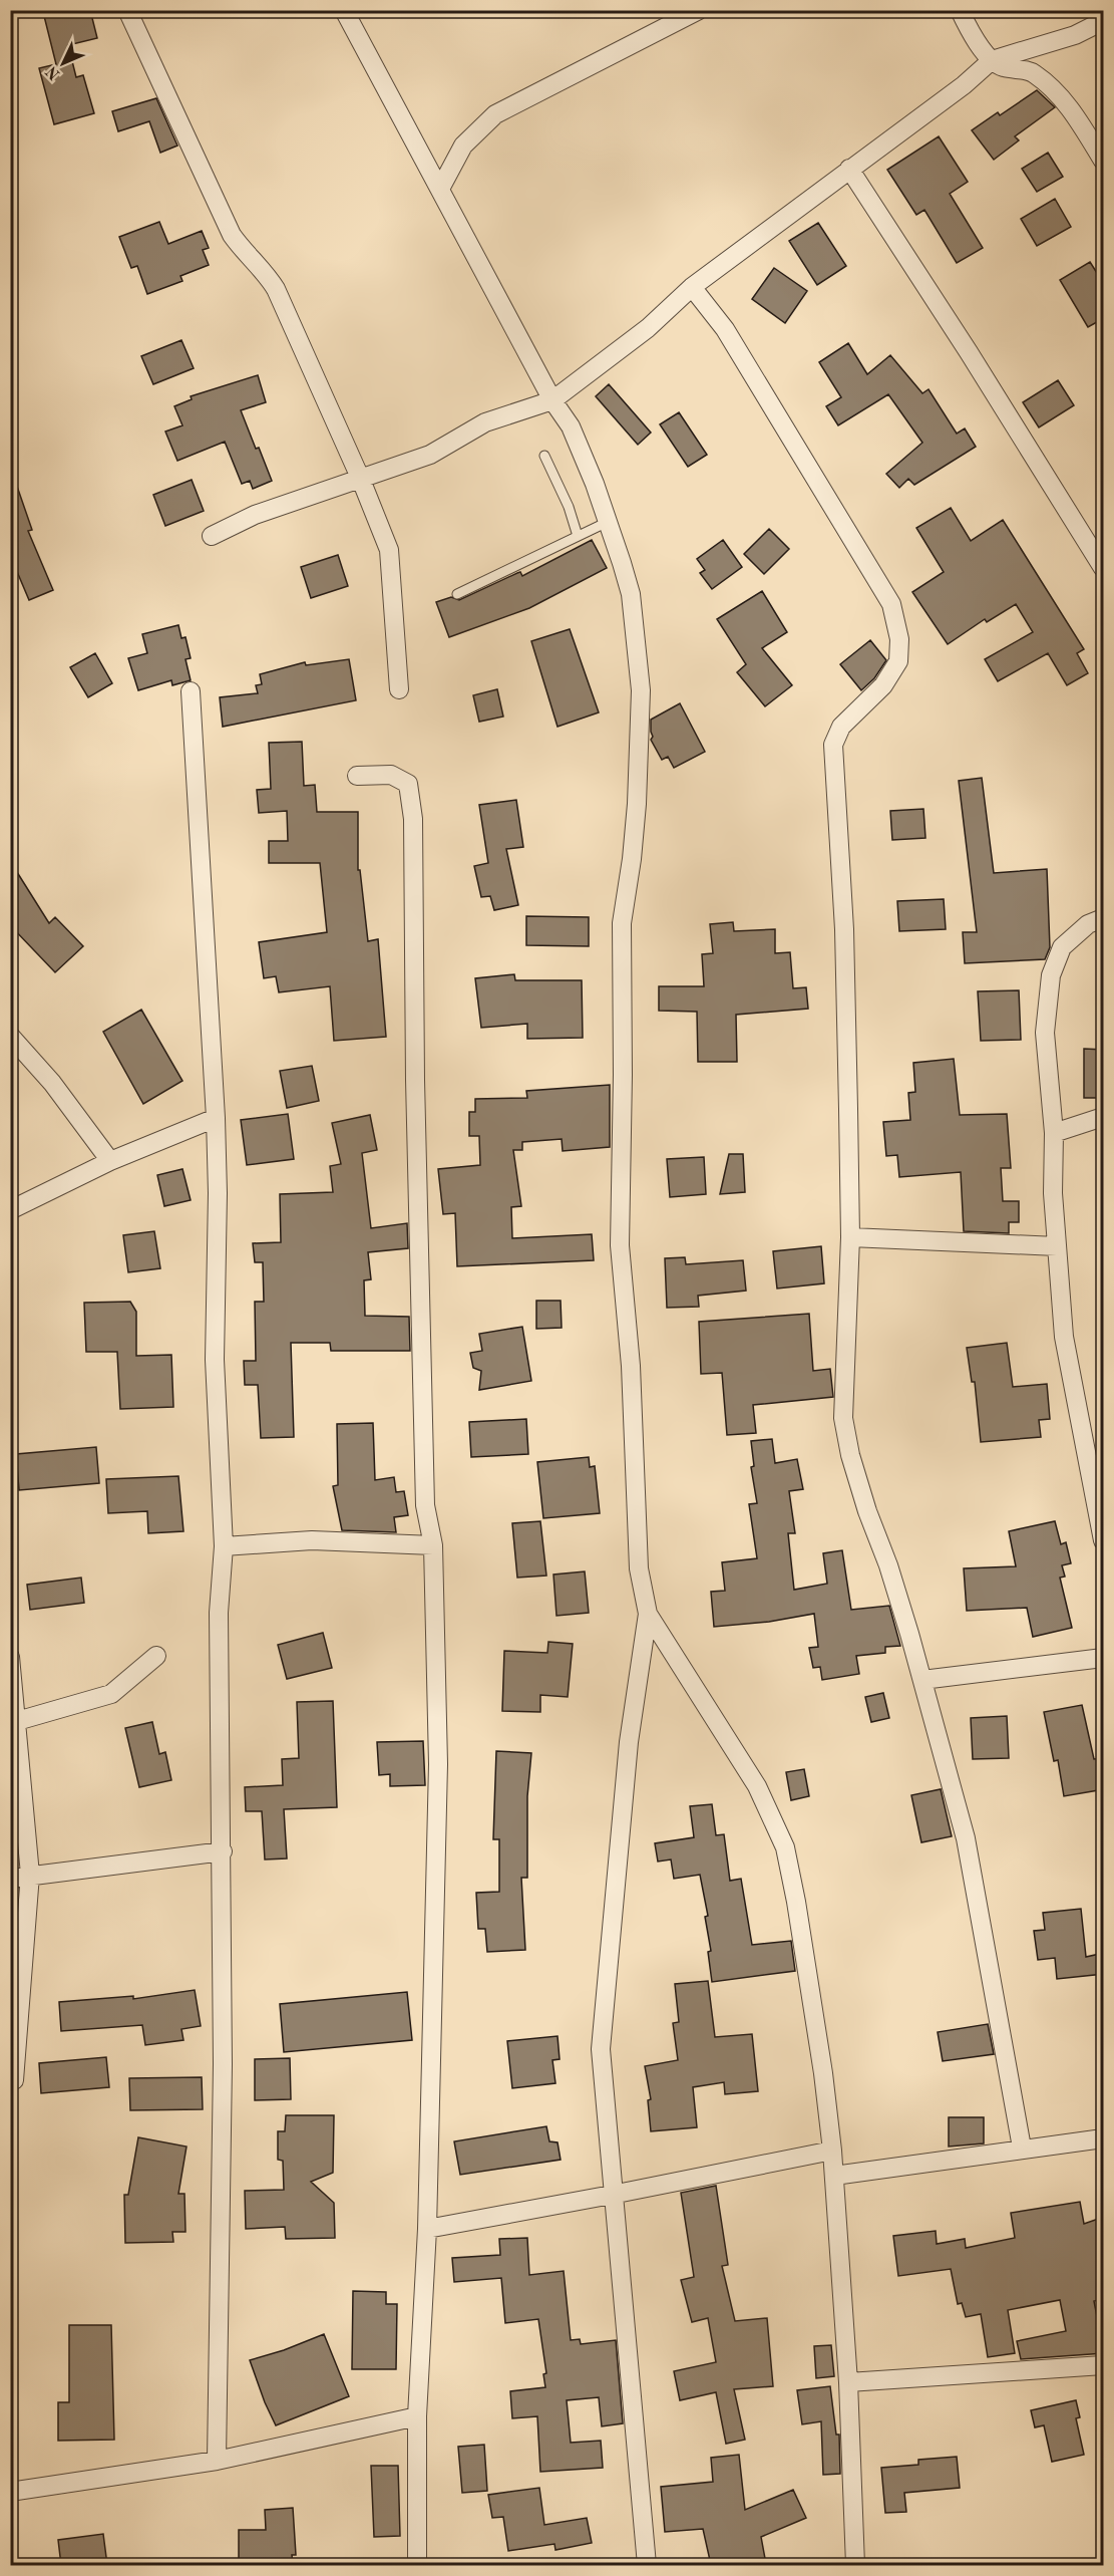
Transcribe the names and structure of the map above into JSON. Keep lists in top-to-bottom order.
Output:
{
  "north": "bottom left"
}
